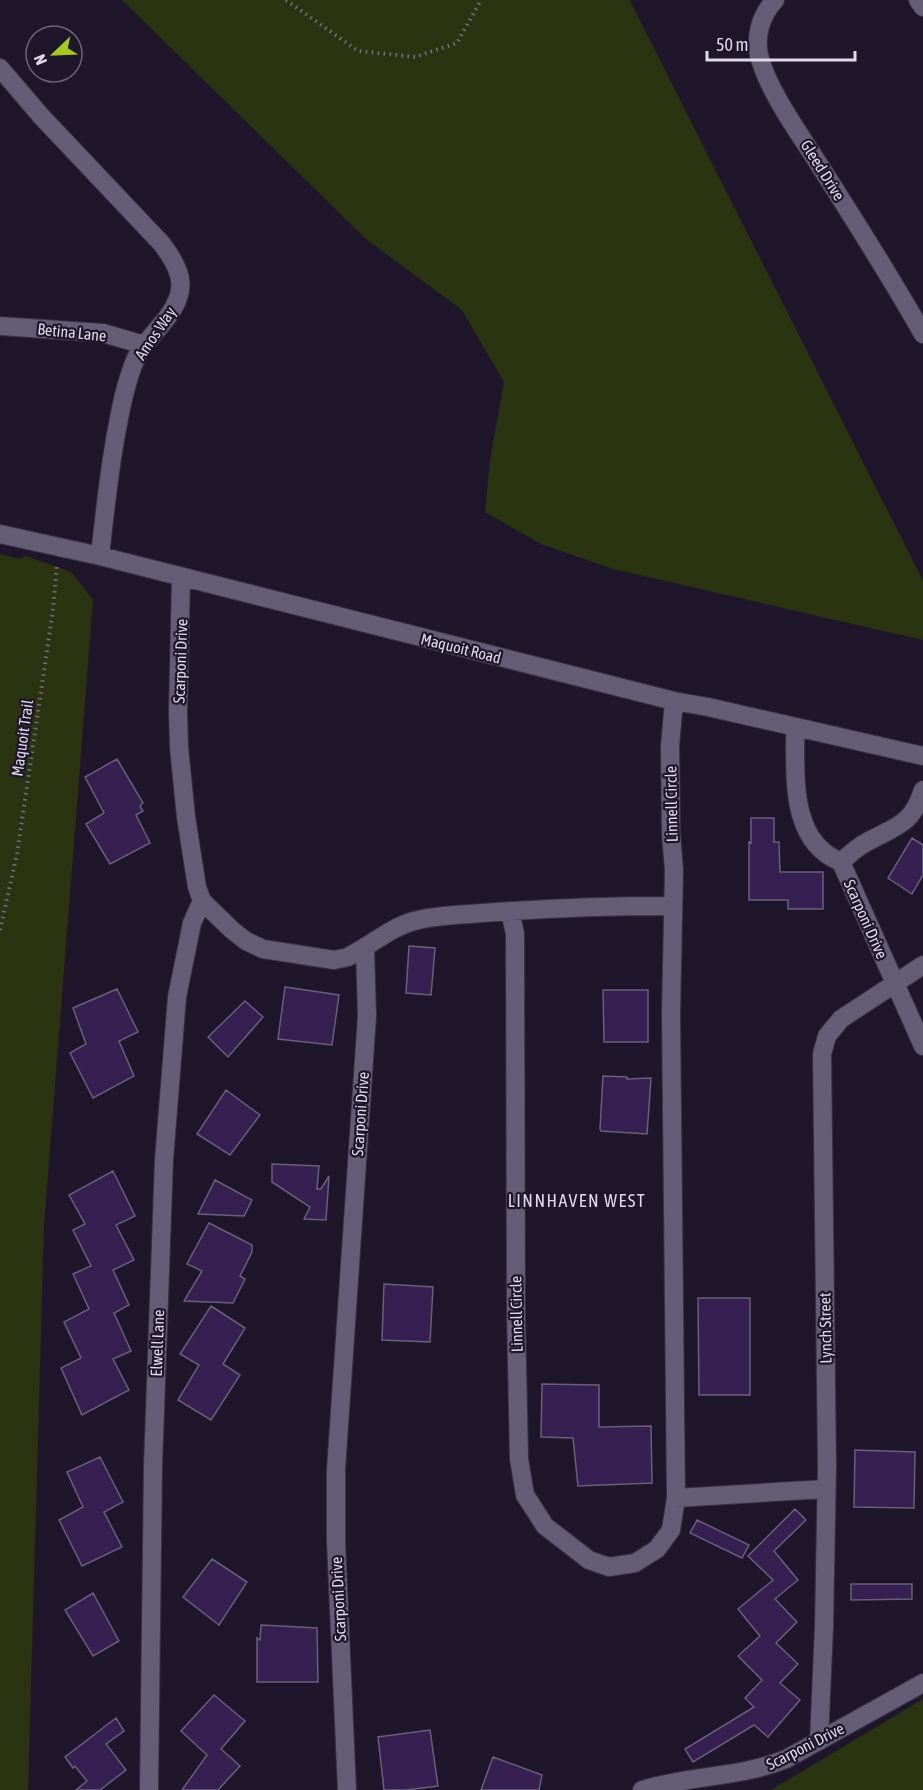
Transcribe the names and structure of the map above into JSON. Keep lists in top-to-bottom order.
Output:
{
  "streets": {
    "street": [
      "Gleed Drive",
      "Betina Lane",
      "Amos Way",
      "Maquoit Road",
      "Scarponi Drive",
      "Linnell Circle",
      "Lynch Street",
      "Elwell Lane"
    ],
    "path": ["Maquoit Trail"]
  },
  "crossings": [
    ["Betina Lane", "Amos Way"],
    ["Amos Way", "Maquoit Road"],
    ["Maquoit Road", "Scarponi Drive"],
    ["Maquoit Road", "Maquoit Trail"],
    ["Maquoit Road", "Linnell Circle"],
    ["Scarponi Drive", "Lynch Street"],
    ["Scarponi Drive", "Elwell Lane"]
  ],
  "districts": ["LINNHAVEN WEST"],
  "scale_bar": "50 m",
  "north": "bottom left"
}
